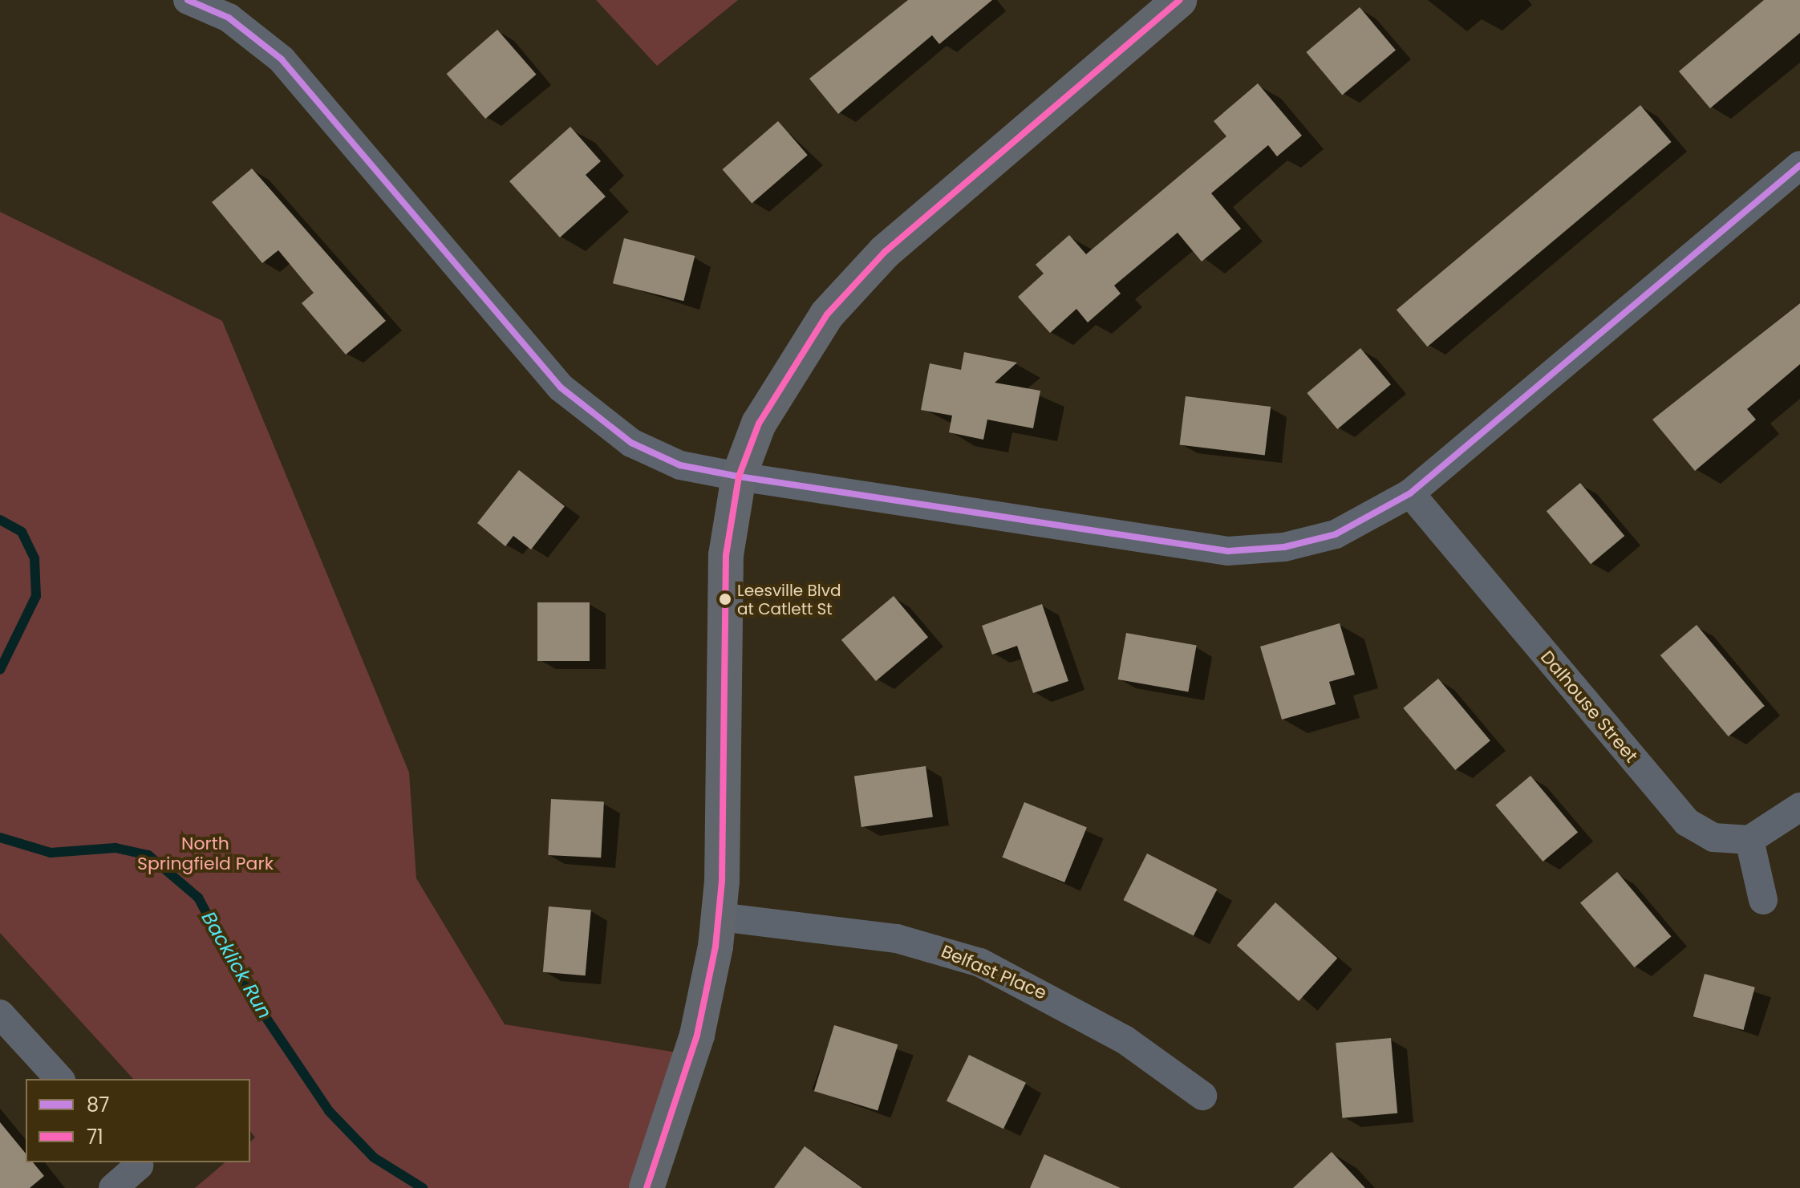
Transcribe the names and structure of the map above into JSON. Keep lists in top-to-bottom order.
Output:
{
  "streets": {
    "street": ["Dalhouse Street", "Belfast Place"]
  },
  "water": ["Backlick Run"],
  "parks": ["North Springfield Park"],
  "places": ["Leesville Blvd at Catlett St"],
  "lines": ["transit line 87", "transit line 71"],
  "legend": ["87", "71"]
}
